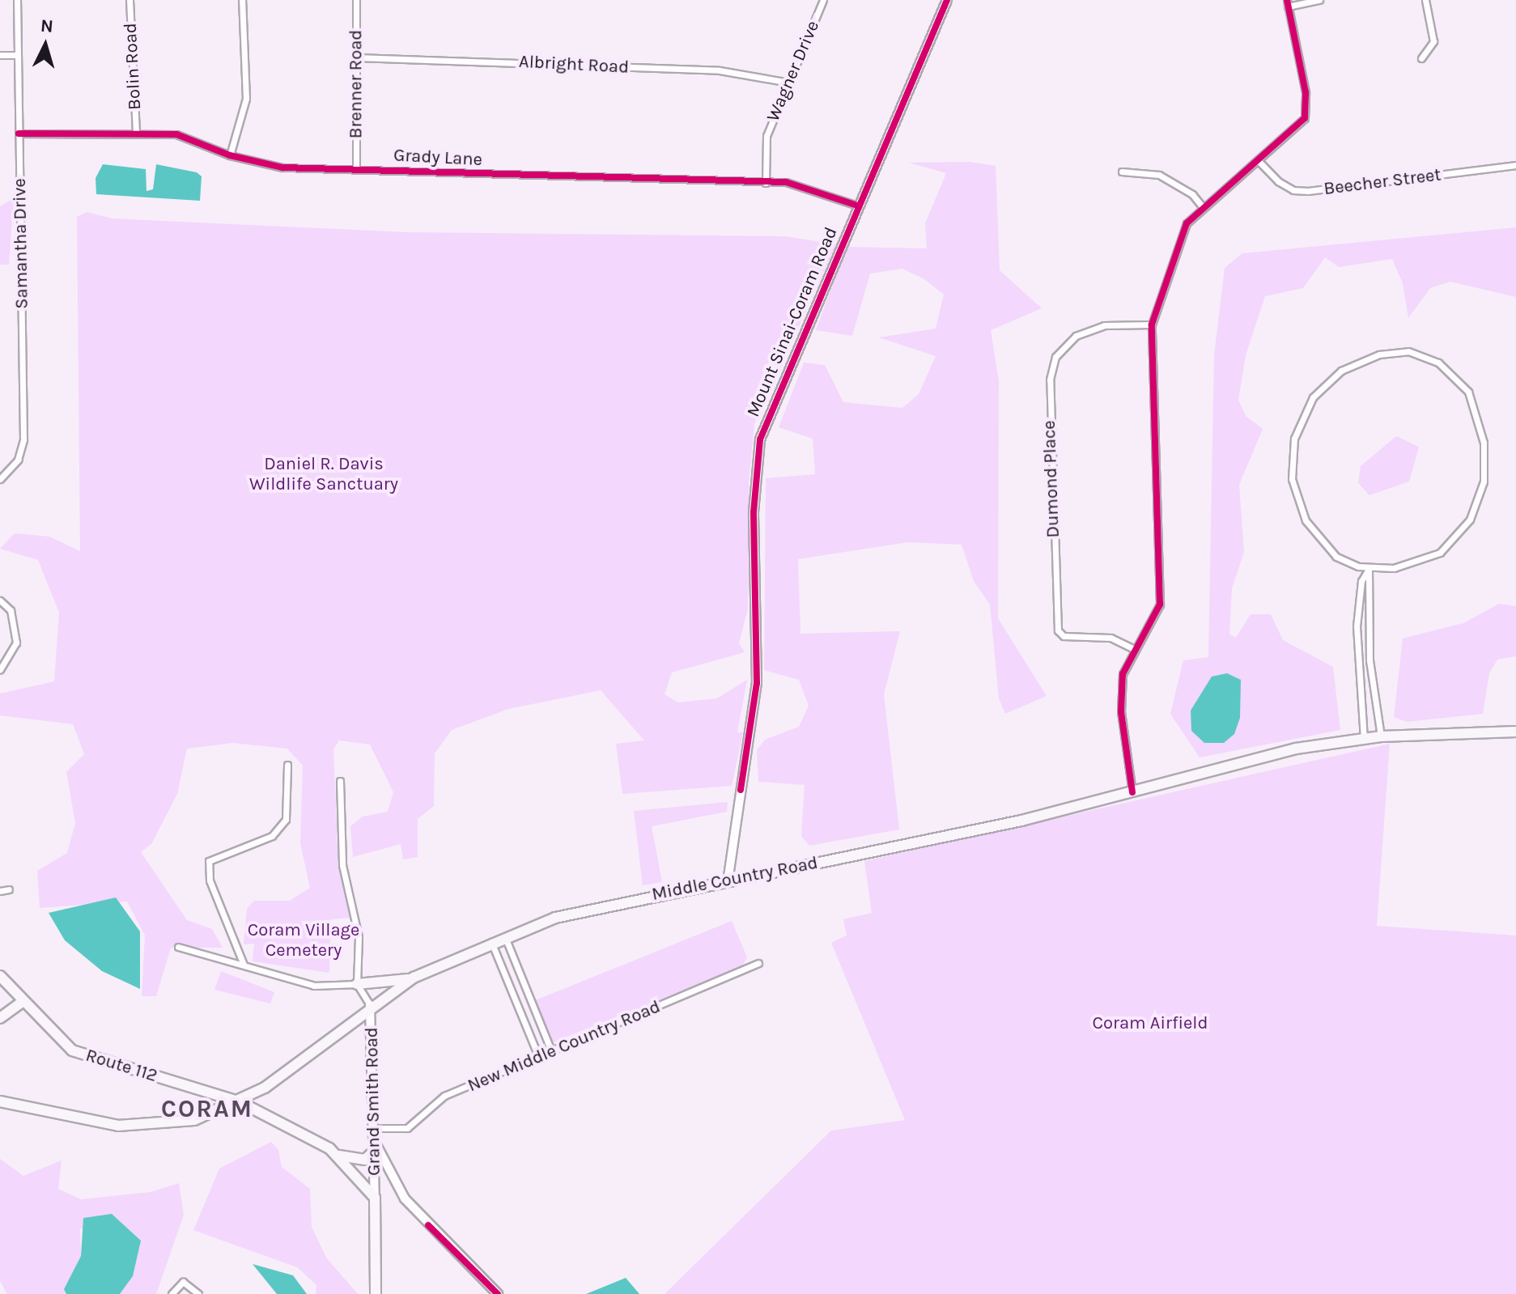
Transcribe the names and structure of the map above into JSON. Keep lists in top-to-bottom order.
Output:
{
  "streets": {
    "main road": [
      "Mount Sinai-Coram Road",
      "Middle Country Road",
      "Route 112",
      "Grand Smith Road"
    ],
    "street": [
      "Albright Road",
      "Bolin Road",
      "Wagner Drive",
      "Brenner Road",
      "Grady Lane",
      "Beecher Street",
      "Samantha Drive",
      "Dumond Place",
      "New Middle Country Road"
    ]
  },
  "crossings": [
    ["Albright Road", "Wagner Drive"],
    ["Albright Road", "Brenner Road"],
    ["Bolin Road", "Grady Lane"],
    ["Wagner Drive", "Grady Lane"],
    ["Brenner Road", "Grady Lane"],
    ["Grady Lane", "Samantha Drive"],
    ["Grady Lane", "Mount Sinai-Coram Road"],
    ["Mount Sinai-Coram Road", "Middle Country Road"],
    ["Middle Country Road", "Route 112"],
    ["Middle Country Road", "Grand Smith Road"],
    ["New Middle Country Road", "Grand Smith Road"],
    ["Route 112", "Grand Smith Road"]
  ],
  "districts": ["CORAM"],
  "parks": ["Daniel R. Davis Wildlife Sanctuary", "Coram Village Cemetery", "Coram Airfield"],
  "north": "top"
}
